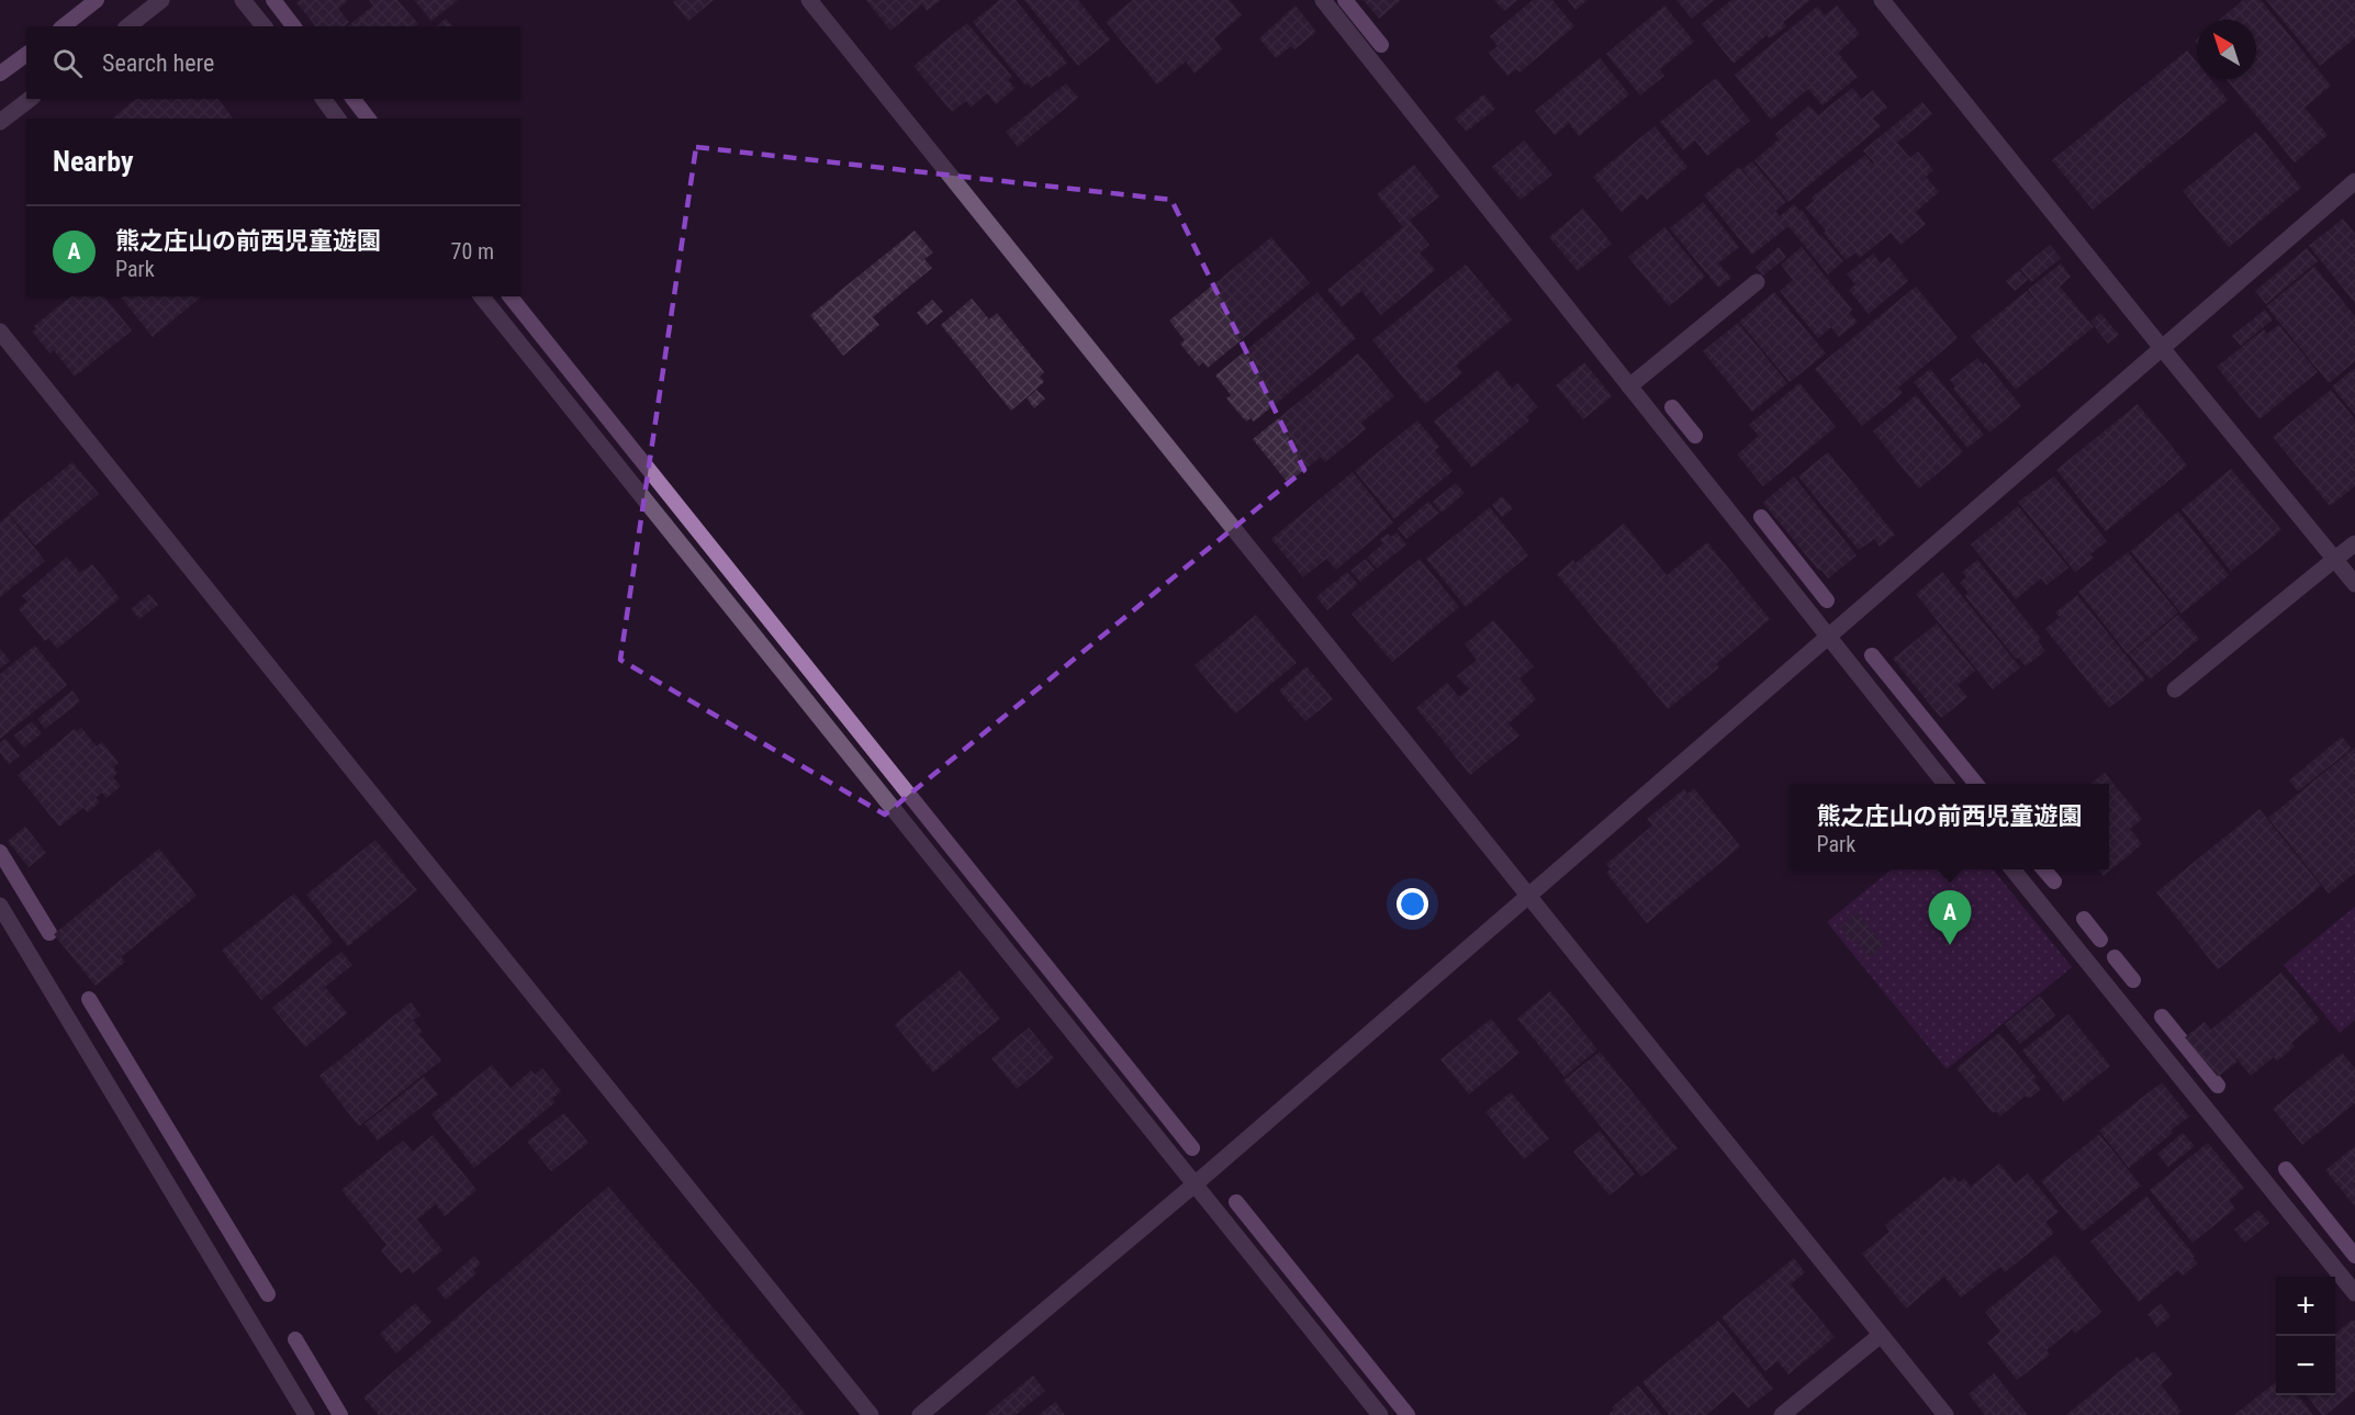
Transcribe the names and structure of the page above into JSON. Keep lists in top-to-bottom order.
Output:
{
  "north": "top left",
  "page": {
    "search": "Search here",
    "heading": "Nearby",
    "list": [
      {
        "mark": "A",
        "name": "熊之庄山の前西児童遊園",
        "note": "Park",
        "value": "70 m"
      }
    ],
    "popup": ["熊之庄山の前西児童遊園", "Park"],
    "pins": "A",
    "map_buttons": ["+", "−"]
  }
}
